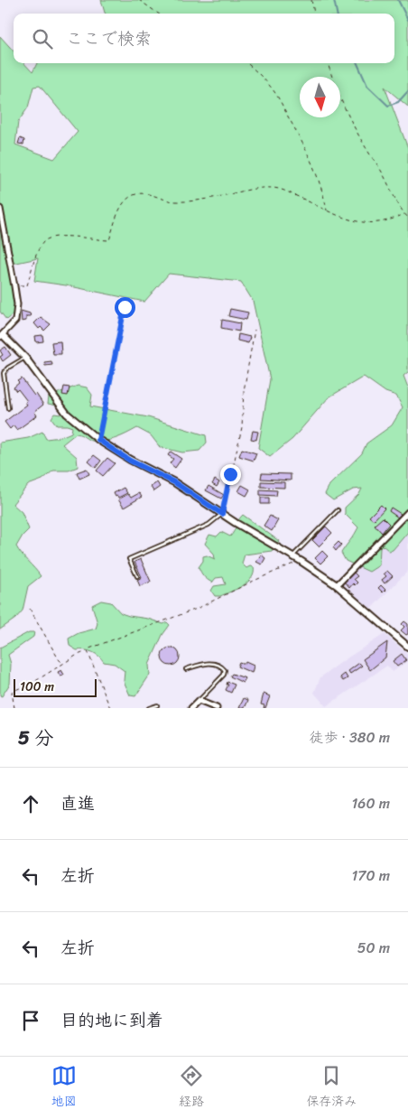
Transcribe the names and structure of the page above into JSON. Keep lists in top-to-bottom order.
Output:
{
  "scale_bar": "100 m",
  "north": "bottom",
  "page": {
    "search": "ここで検索",
    "scale": "100 m",
    "heading": ["5 分", "徒歩 · 380 m"],
    "list": [
      ["直進", "160 m"],
      ["左折", "170 m"],
      ["左折", "50 m"],
      "目的地に到着"
    ],
    "nav": ["地図", "経路", "保存済み"]
  }
}
